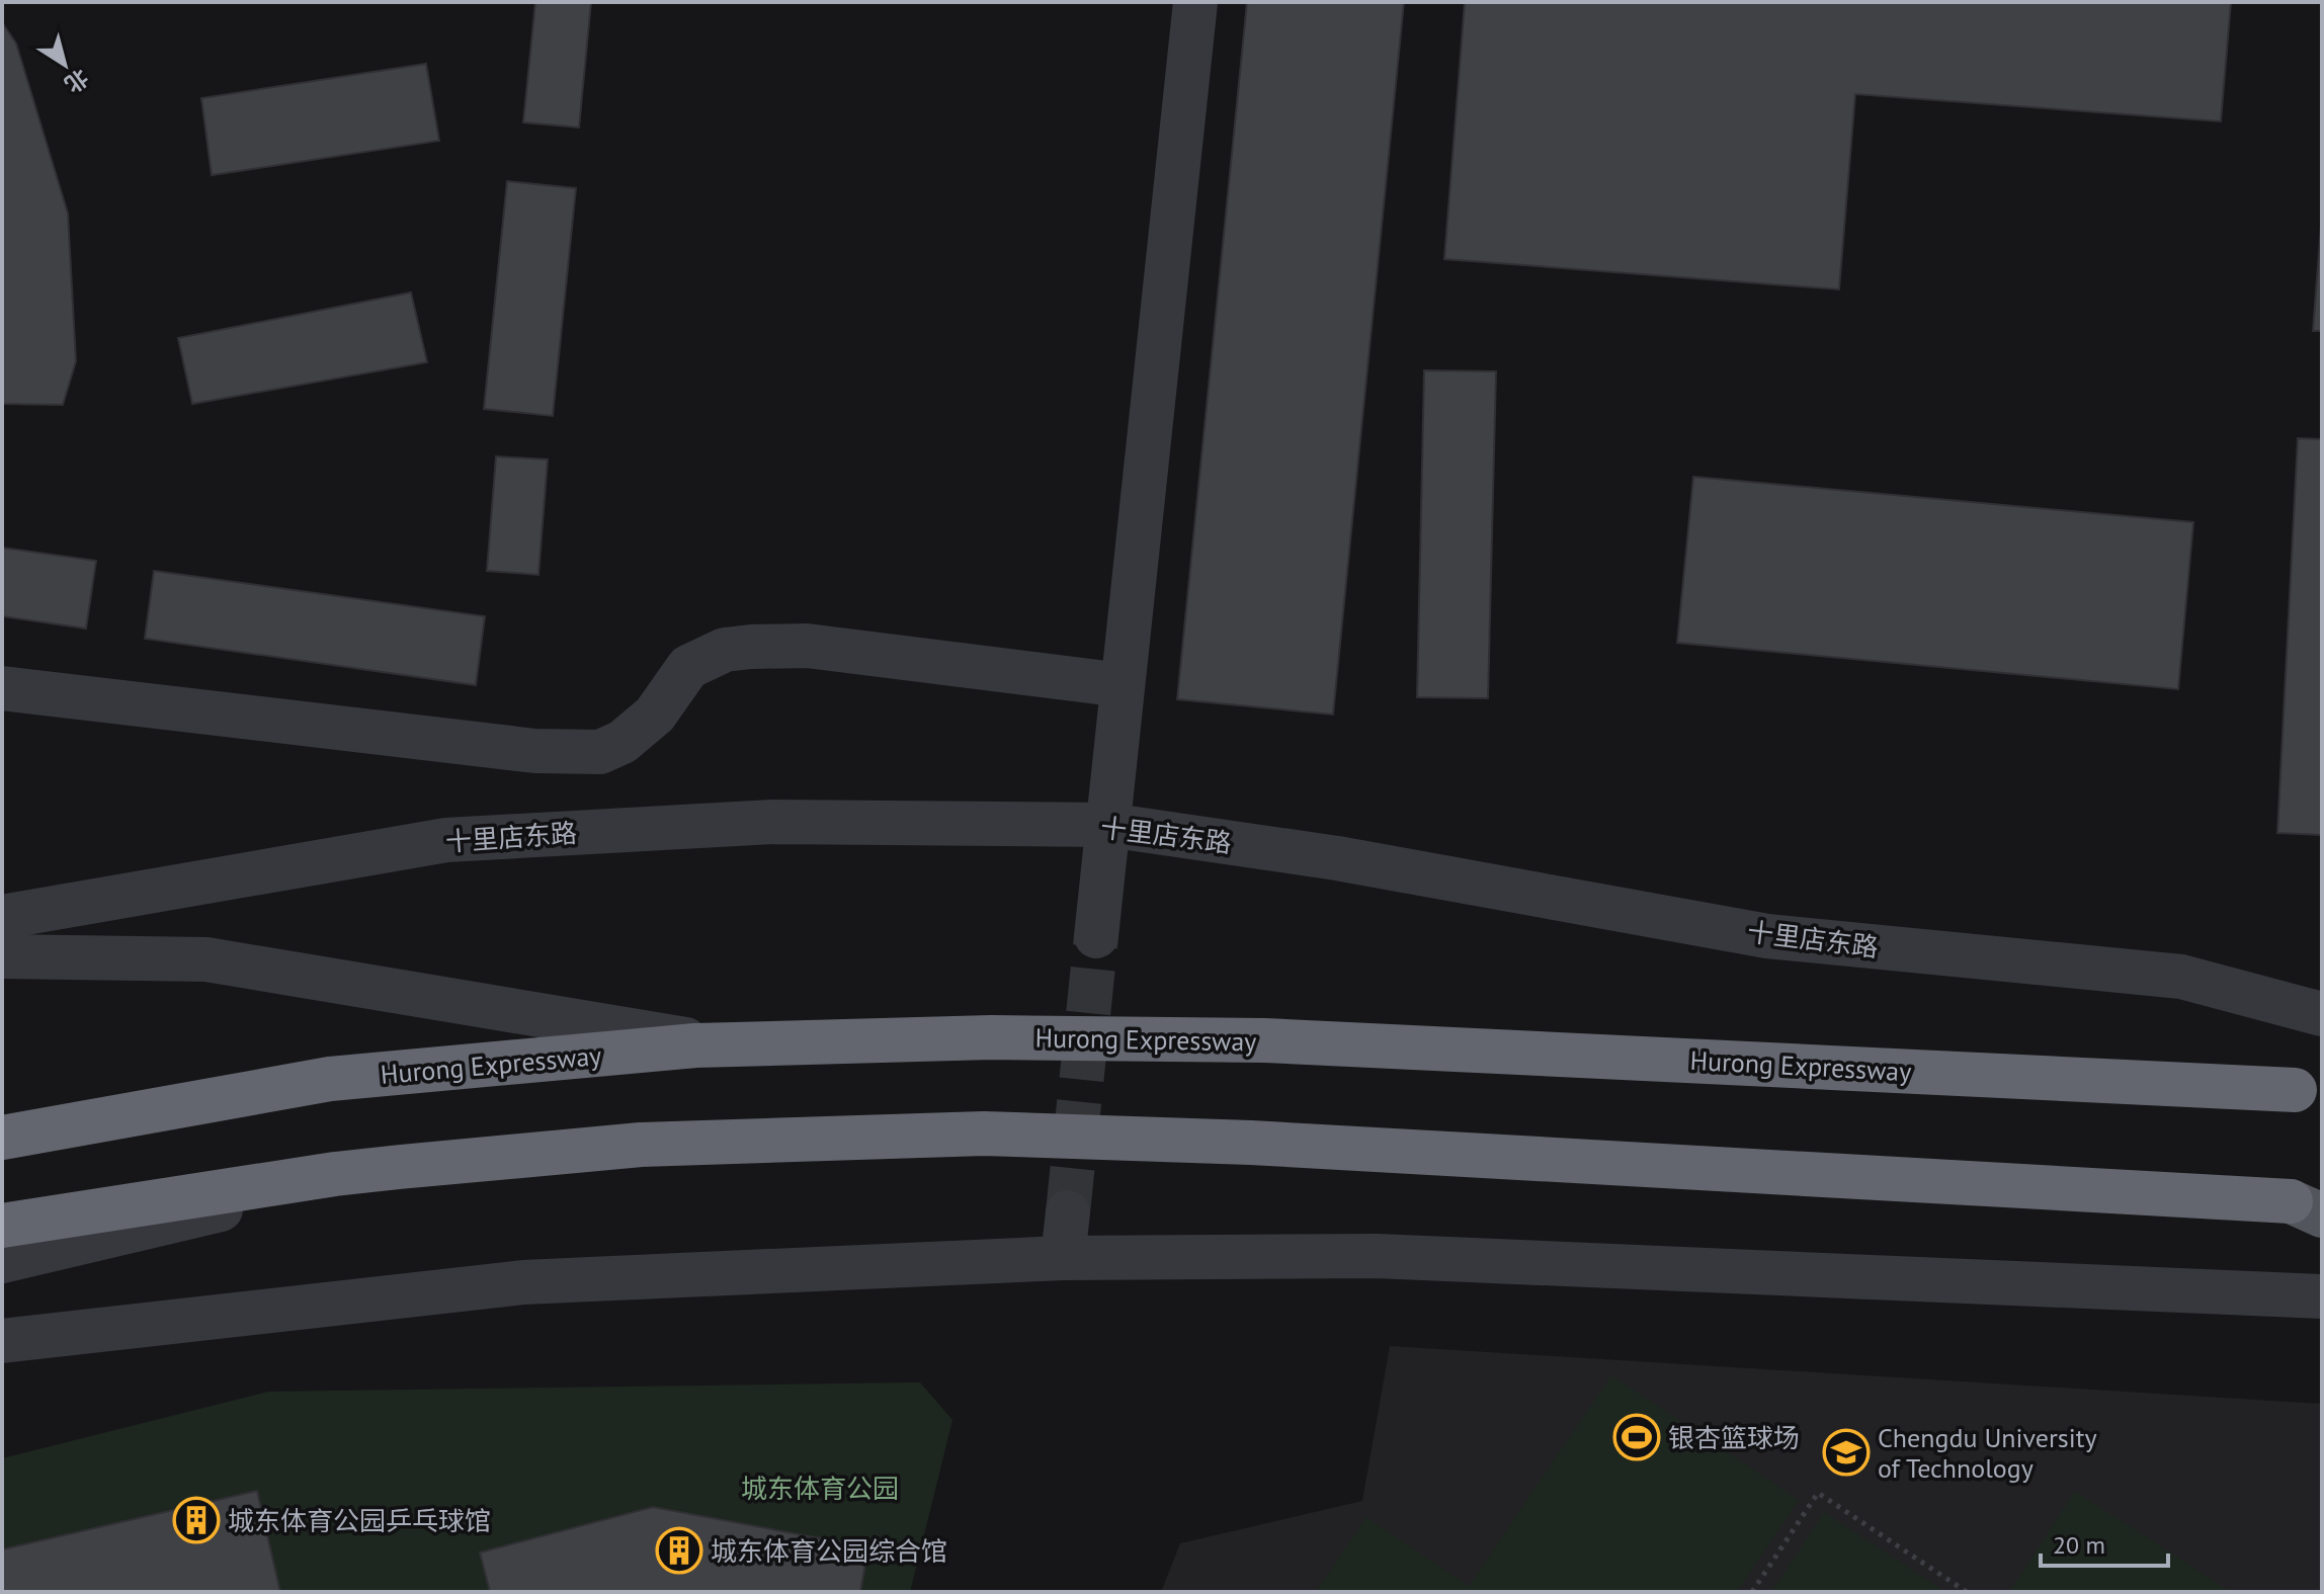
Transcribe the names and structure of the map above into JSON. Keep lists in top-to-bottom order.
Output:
{
  "streets": {
    "highway": ["Hurong Expressway"],
    "street": ["十里店东路"]
  },
  "parks": ["城东体育公园"],
  "places": {
    "sports": ["银杏篮球场"],
    "school or university": ["Chengdu University of Technology"],
    "building": ["城东体育公园乒乓球馆", "城东体育公园综合馆"]
  },
  "scale_bar": "20 m",
  "north": "bottom right"
}
